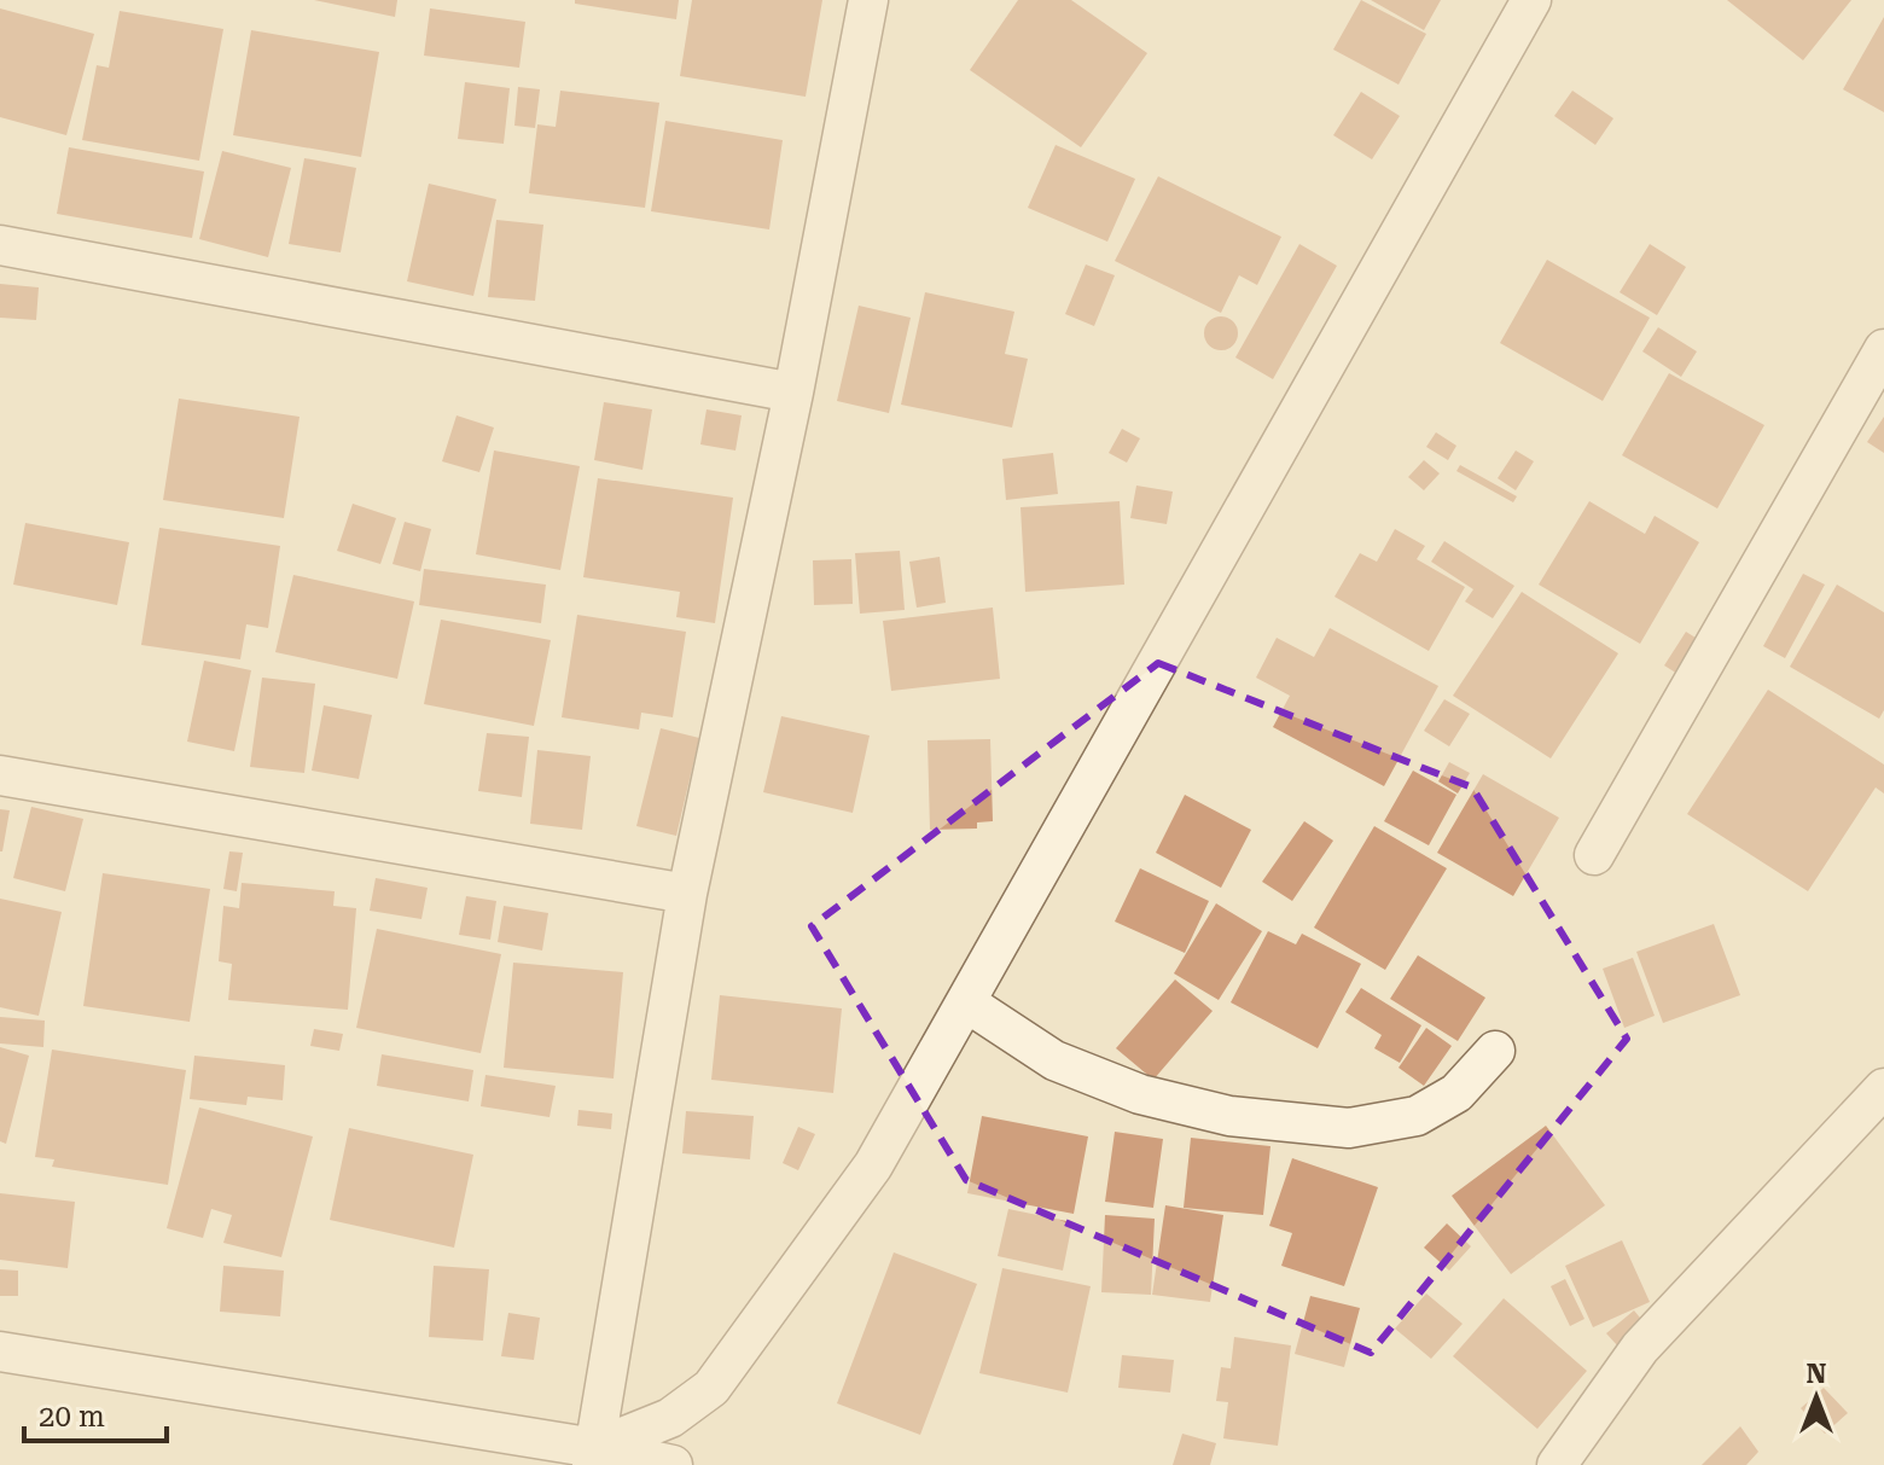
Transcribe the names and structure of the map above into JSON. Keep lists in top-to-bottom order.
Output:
{
  "scale_bar": "20 m",
  "north": "top"
}
